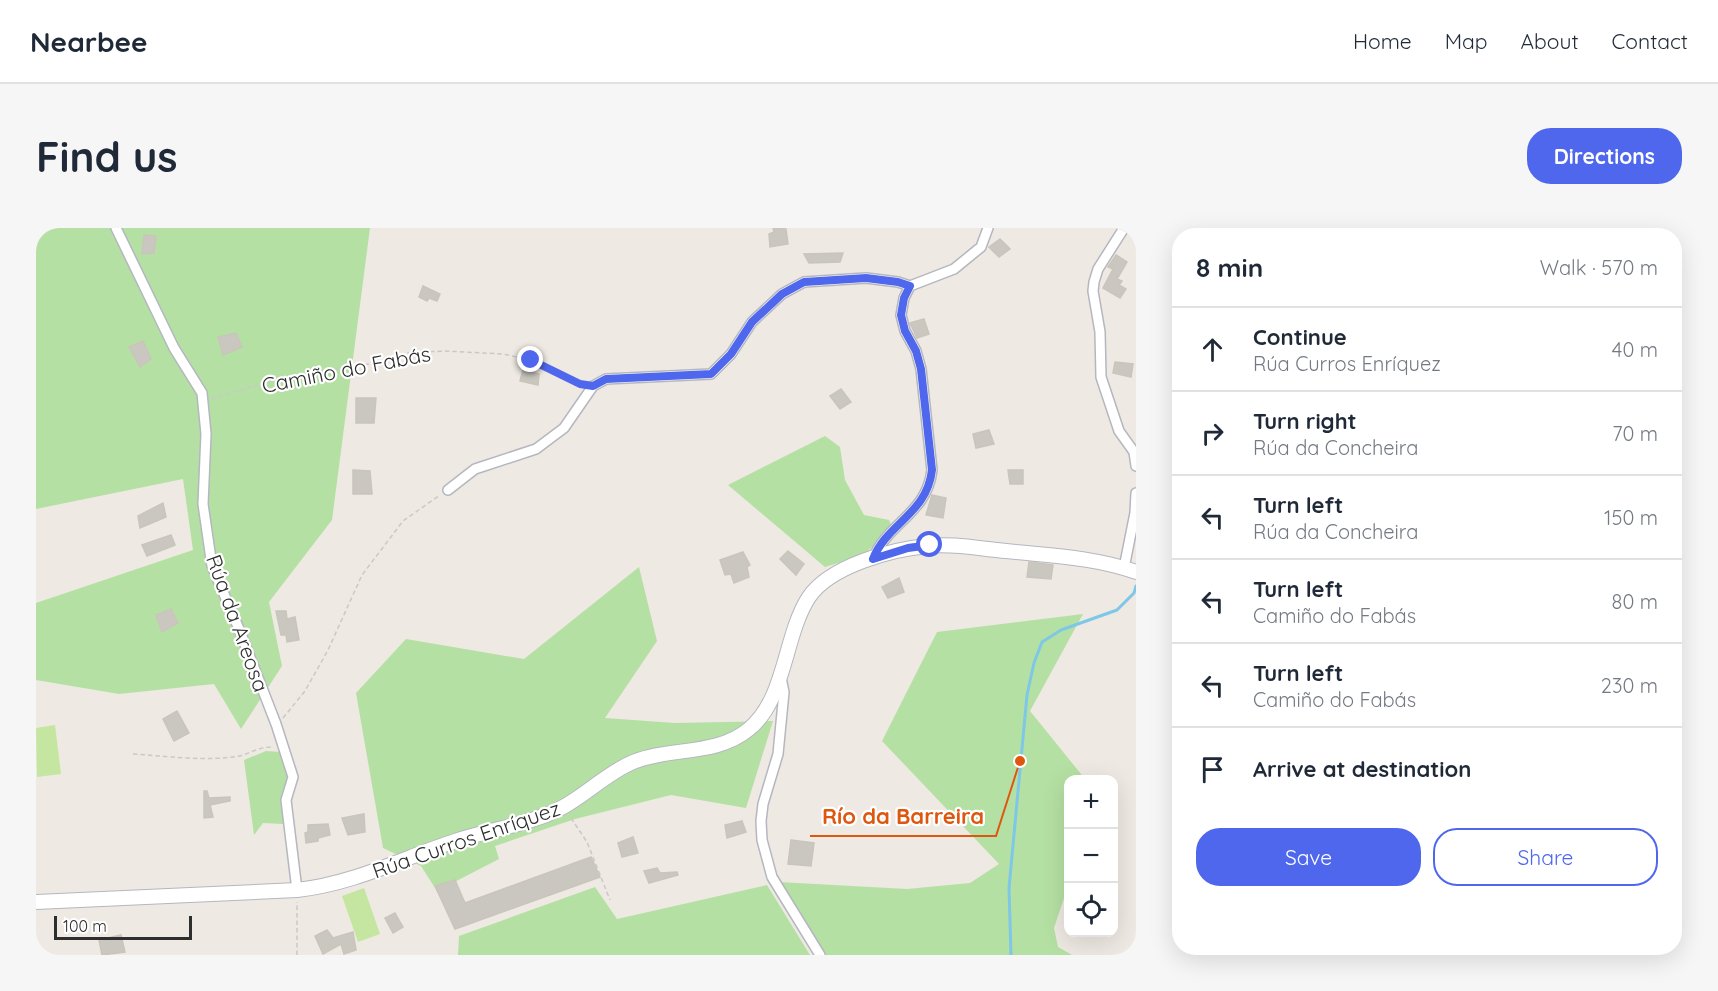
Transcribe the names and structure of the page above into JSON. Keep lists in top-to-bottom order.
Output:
{
  "streets": {
    "street": ["Rúa da Areosa", "Rúa Curros Enríquez"],
    "path": ["Camiño do Fabás"]
  },
  "crossings": [
    ["Camiño do Fabás", "Rúa da Areosa"],
    ["Rúa da Areosa", "Rúa Curros Enríquez"]
  ],
  "places": ["Río da Barreira"],
  "scale_bar": "100 m",
  "page": {
    "header": "Nearbee",
    "nav": [
      "Home",
      "Map",
      "About",
      "Contact"
    ],
    "buttons": [
      "Directions",
      ["Save", "Share"]
    ],
    "title": "Find us",
    "heading": ["8 min", "Walk · 570 m"],
    "list": [
      ["Continue", "Rúa Curros Enríquez", "40 m"],
      ["Turn right", "Rúa da Concheira", "70 m"],
      ["Turn left", "Rúa da Concheira", "150 m"],
      ["Turn left", "Camiño do Fabás", "80 m"],
      ["Turn left", "Camiño do Fabás", "230 m"],
      "Arrive at destination"
    ],
    "map_buttons": ["+", "−"],
    "scale": "100 m"
  }
}
